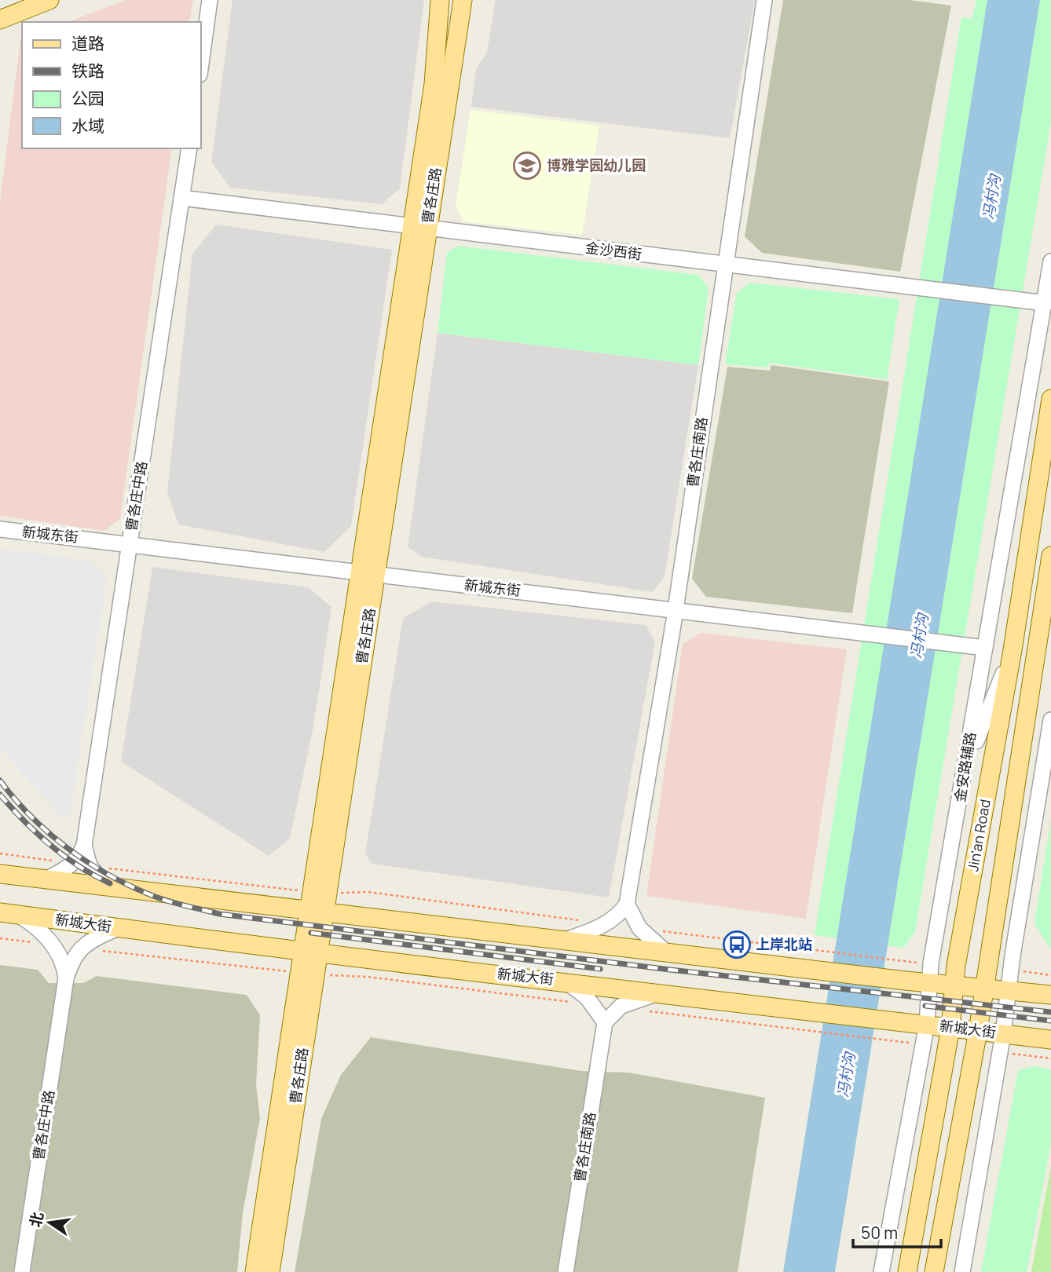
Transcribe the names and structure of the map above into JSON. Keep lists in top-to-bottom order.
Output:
{
  "streets": {
    "main road": ["曹各庄路", "Jin'an Road", "新城大街"],
    "street": [
      "金沙西街",
      "曹各庄南路",
      "曹各庄中路",
      "新城东街",
      "金安路辅路"
    ]
  },
  "crossings": [
    ["曹各庄路", "金沙西街"],
    ["曹各庄路", "新城东街"],
    ["曹各庄路", "新城大街"],
    ["金沙西街", "曹各庄南路"],
    ["金沙西街", "曹各庄中路"],
    ["金沙西街", "金安路辅路"],
    ["曹各庄南路", "新城东街"],
    ["曹各庄中路", "新城东街"],
    ["曹各庄中路", "新城大街"],
    ["新城东街", "金安路辅路"],
    ["金安路辅路", "新城大街"],
    ["Jin'an Road", "新城大街"]
  ],
  "water": ["冯村沟"],
  "places": {
    "school or university": ["博雅学园幼儿园"],
    "bus stop": ["上岸北站"]
  },
  "legend": [
    "道路",
    "铁路",
    "公园",
    "水域"
  ],
  "scale_bar": "50 m",
  "north": "left"
}
